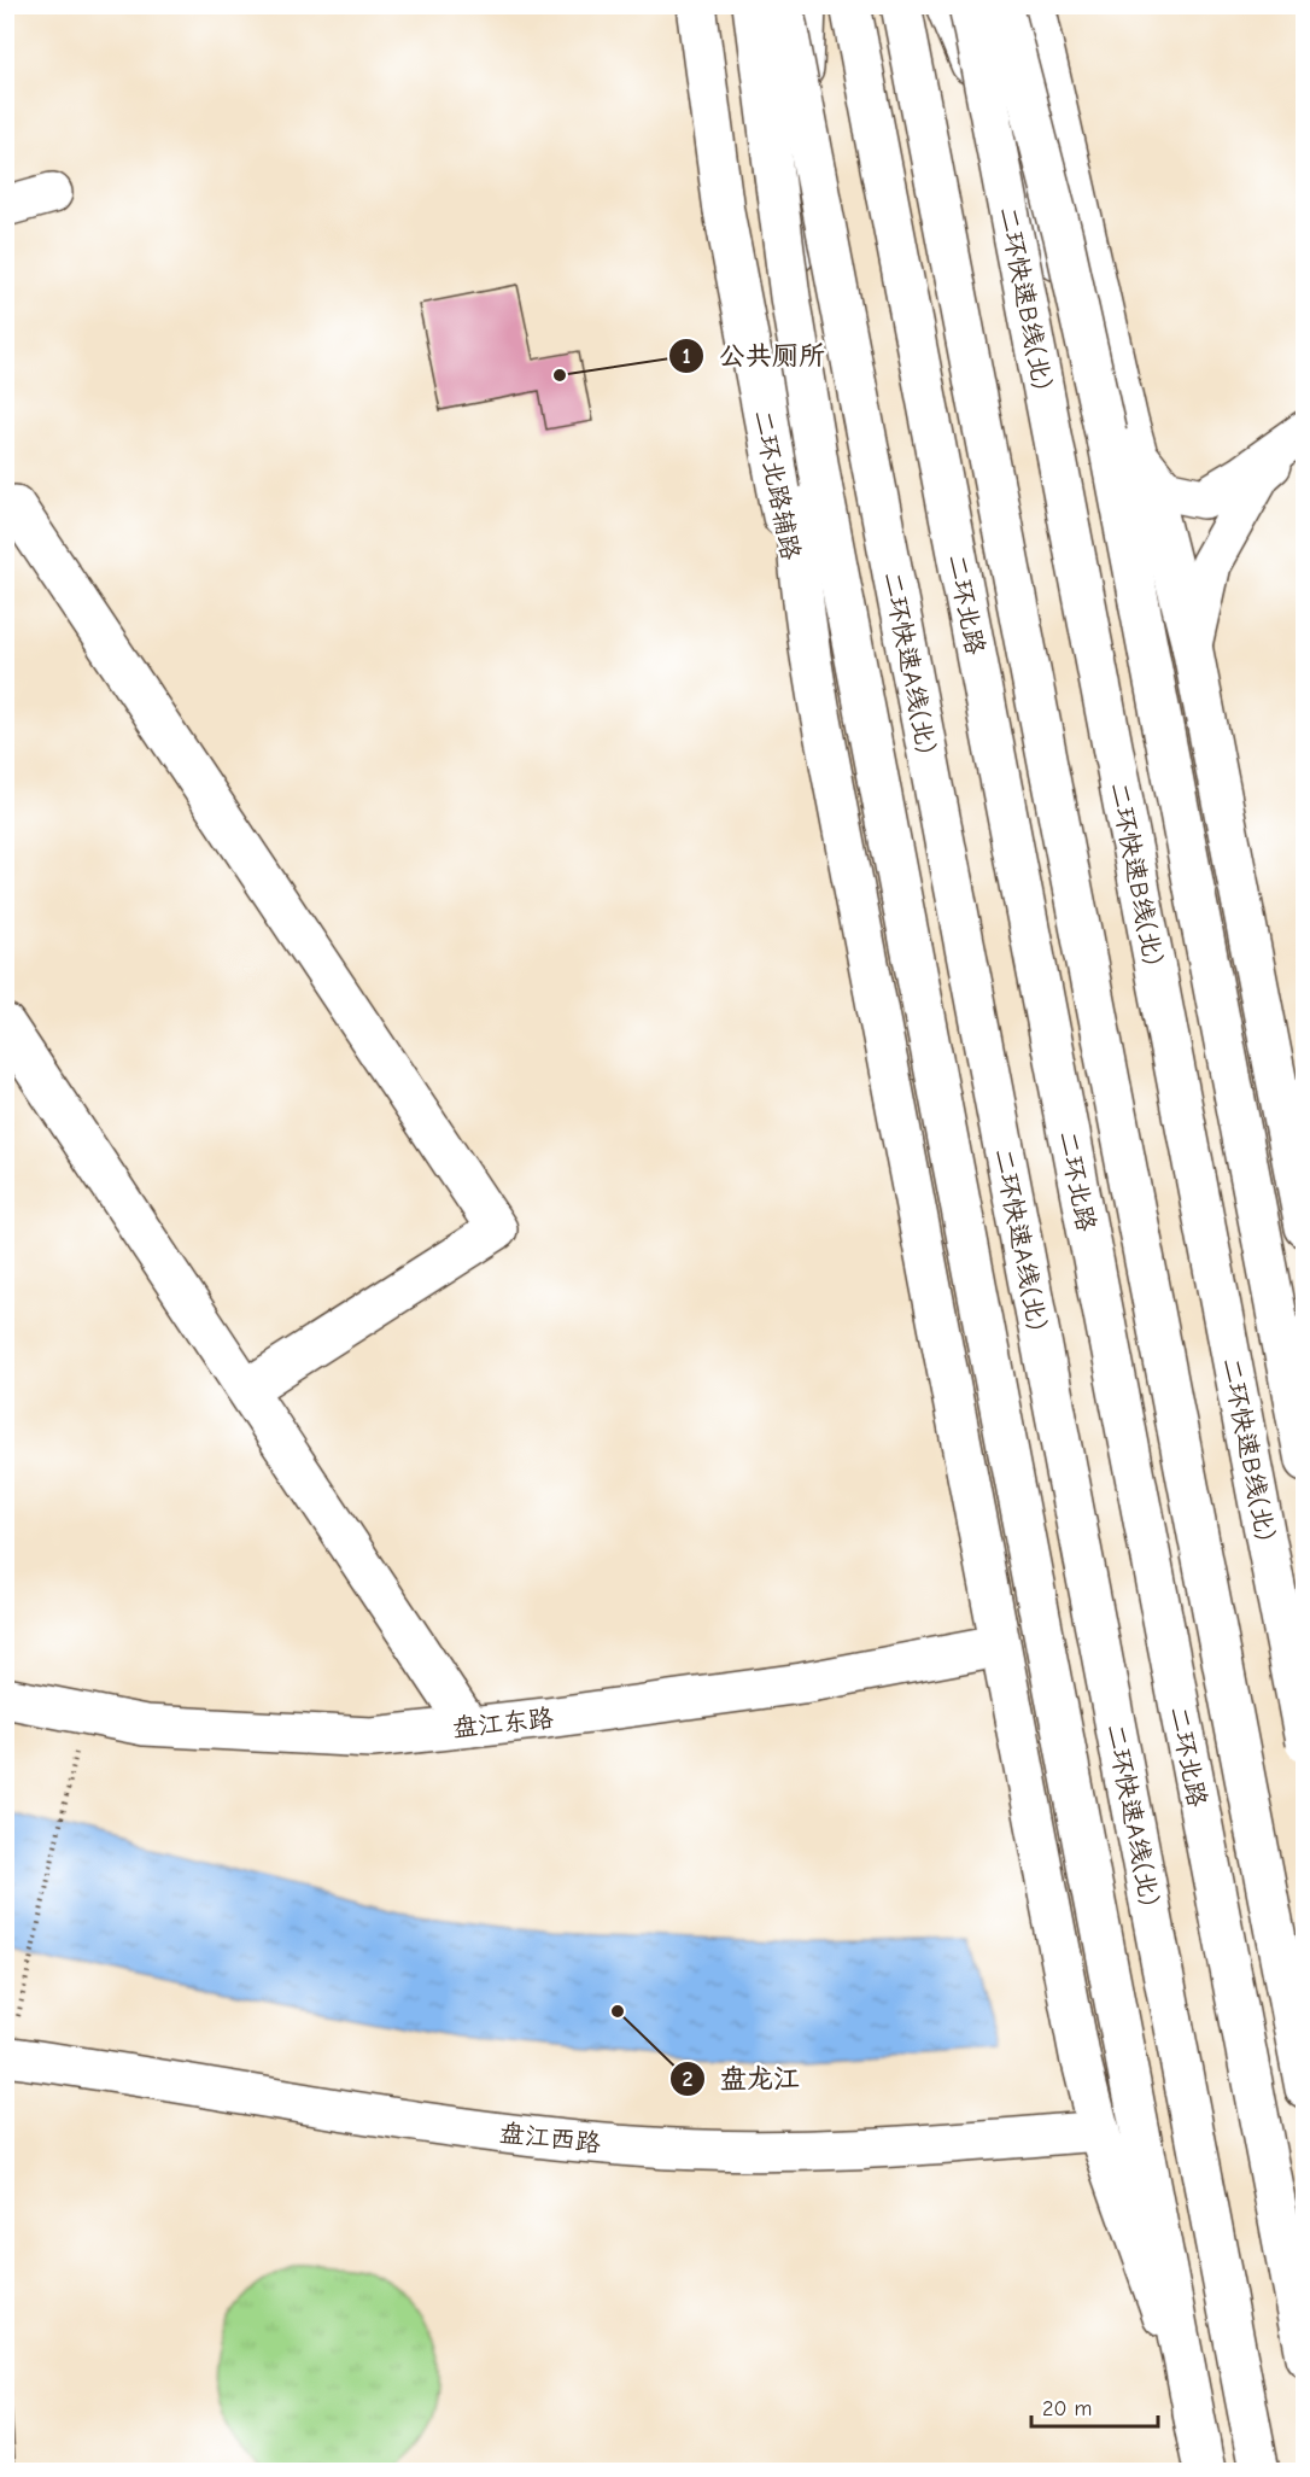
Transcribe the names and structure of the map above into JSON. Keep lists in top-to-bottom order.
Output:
{
  "streets": {
    "main road": [
      "二环快速B线(北)",
      "二环北路辅路",
      "二环北路",
      "二环快速A线(北)",
      "盘江东路",
      "盘江西路"
    ]
  },
  "places": ["公共厕所", "盘龙江"],
  "scale_bar": "20 m"
}
